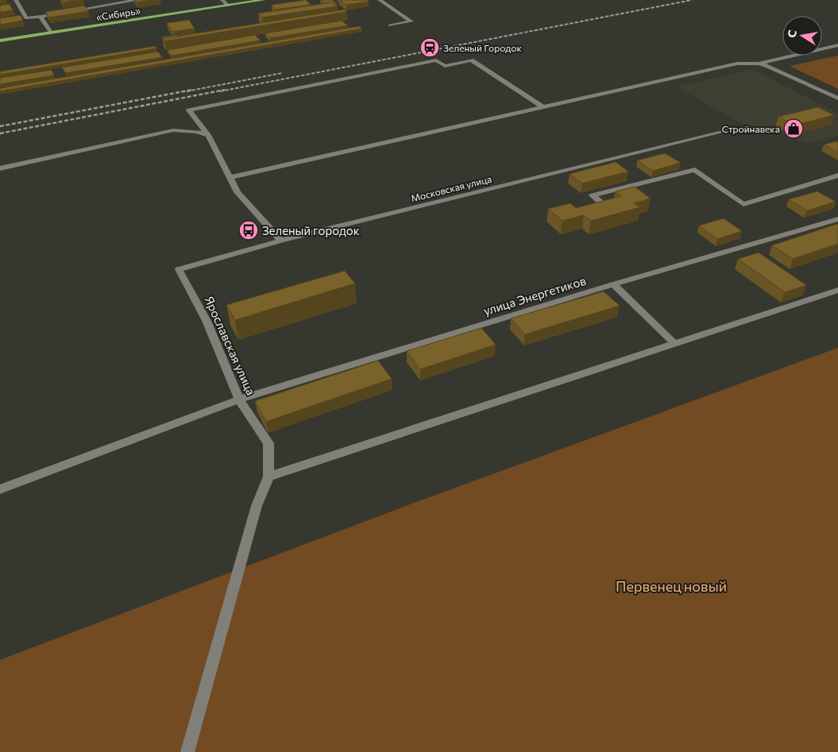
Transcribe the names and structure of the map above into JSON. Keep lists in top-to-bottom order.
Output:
{
  "streets": {
    "main road": ["«Сибирь»"],
    "street": ["Московская улица", "улица Энергетиков", "Ярославская улица"]
  },
  "crossings": [
    ["Московская улица", "Ярославская улица"],
    ["улица Энергетиков", "Ярославская улица"]
  ],
  "parks": ["Первенец новый"],
  "places": {
    "station": ["Зеленый Городок"],
    "shop": ["Стройнавека"],
    "bus stop": ["Зеленый городок"]
  },
  "north": "left"
}
